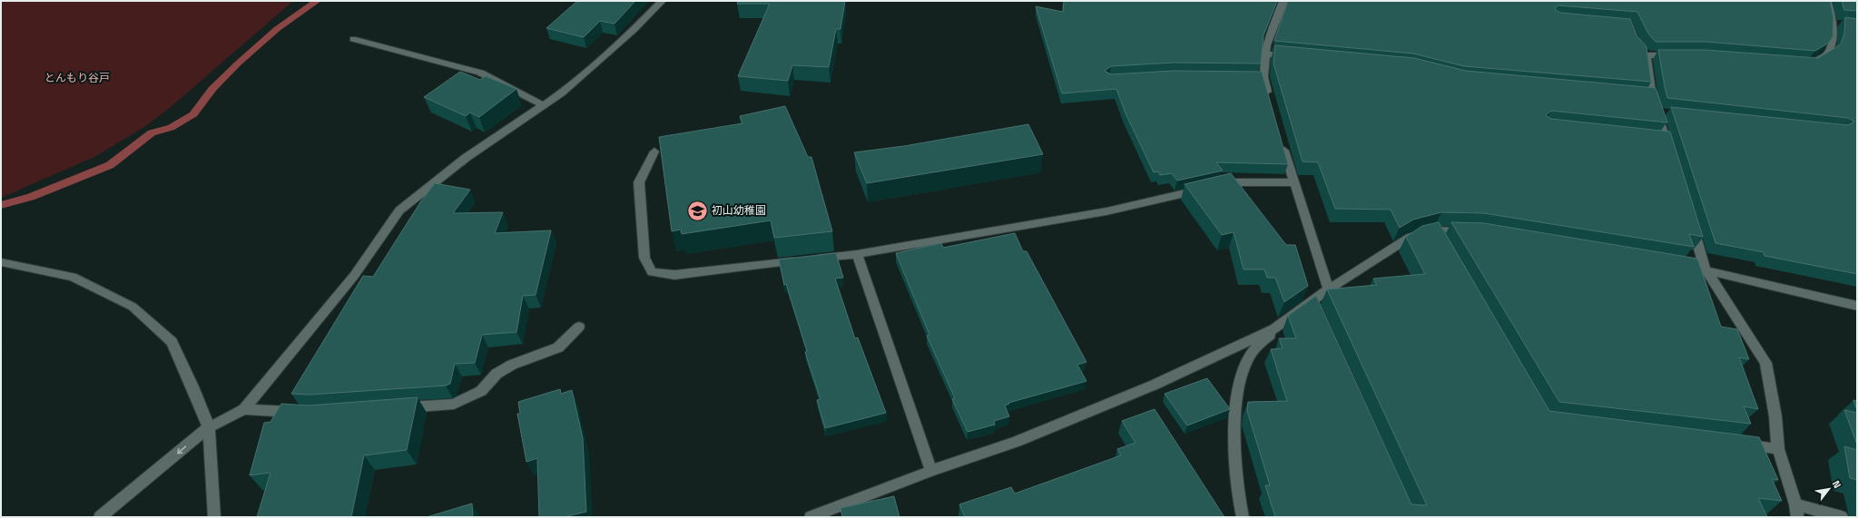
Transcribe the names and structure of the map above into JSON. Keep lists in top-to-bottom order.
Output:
{
  "parks": ["とんもり谷戸"],
  "places": {
    "school or university": ["初山幼稚園"]
  },
  "north": "top right"
}
